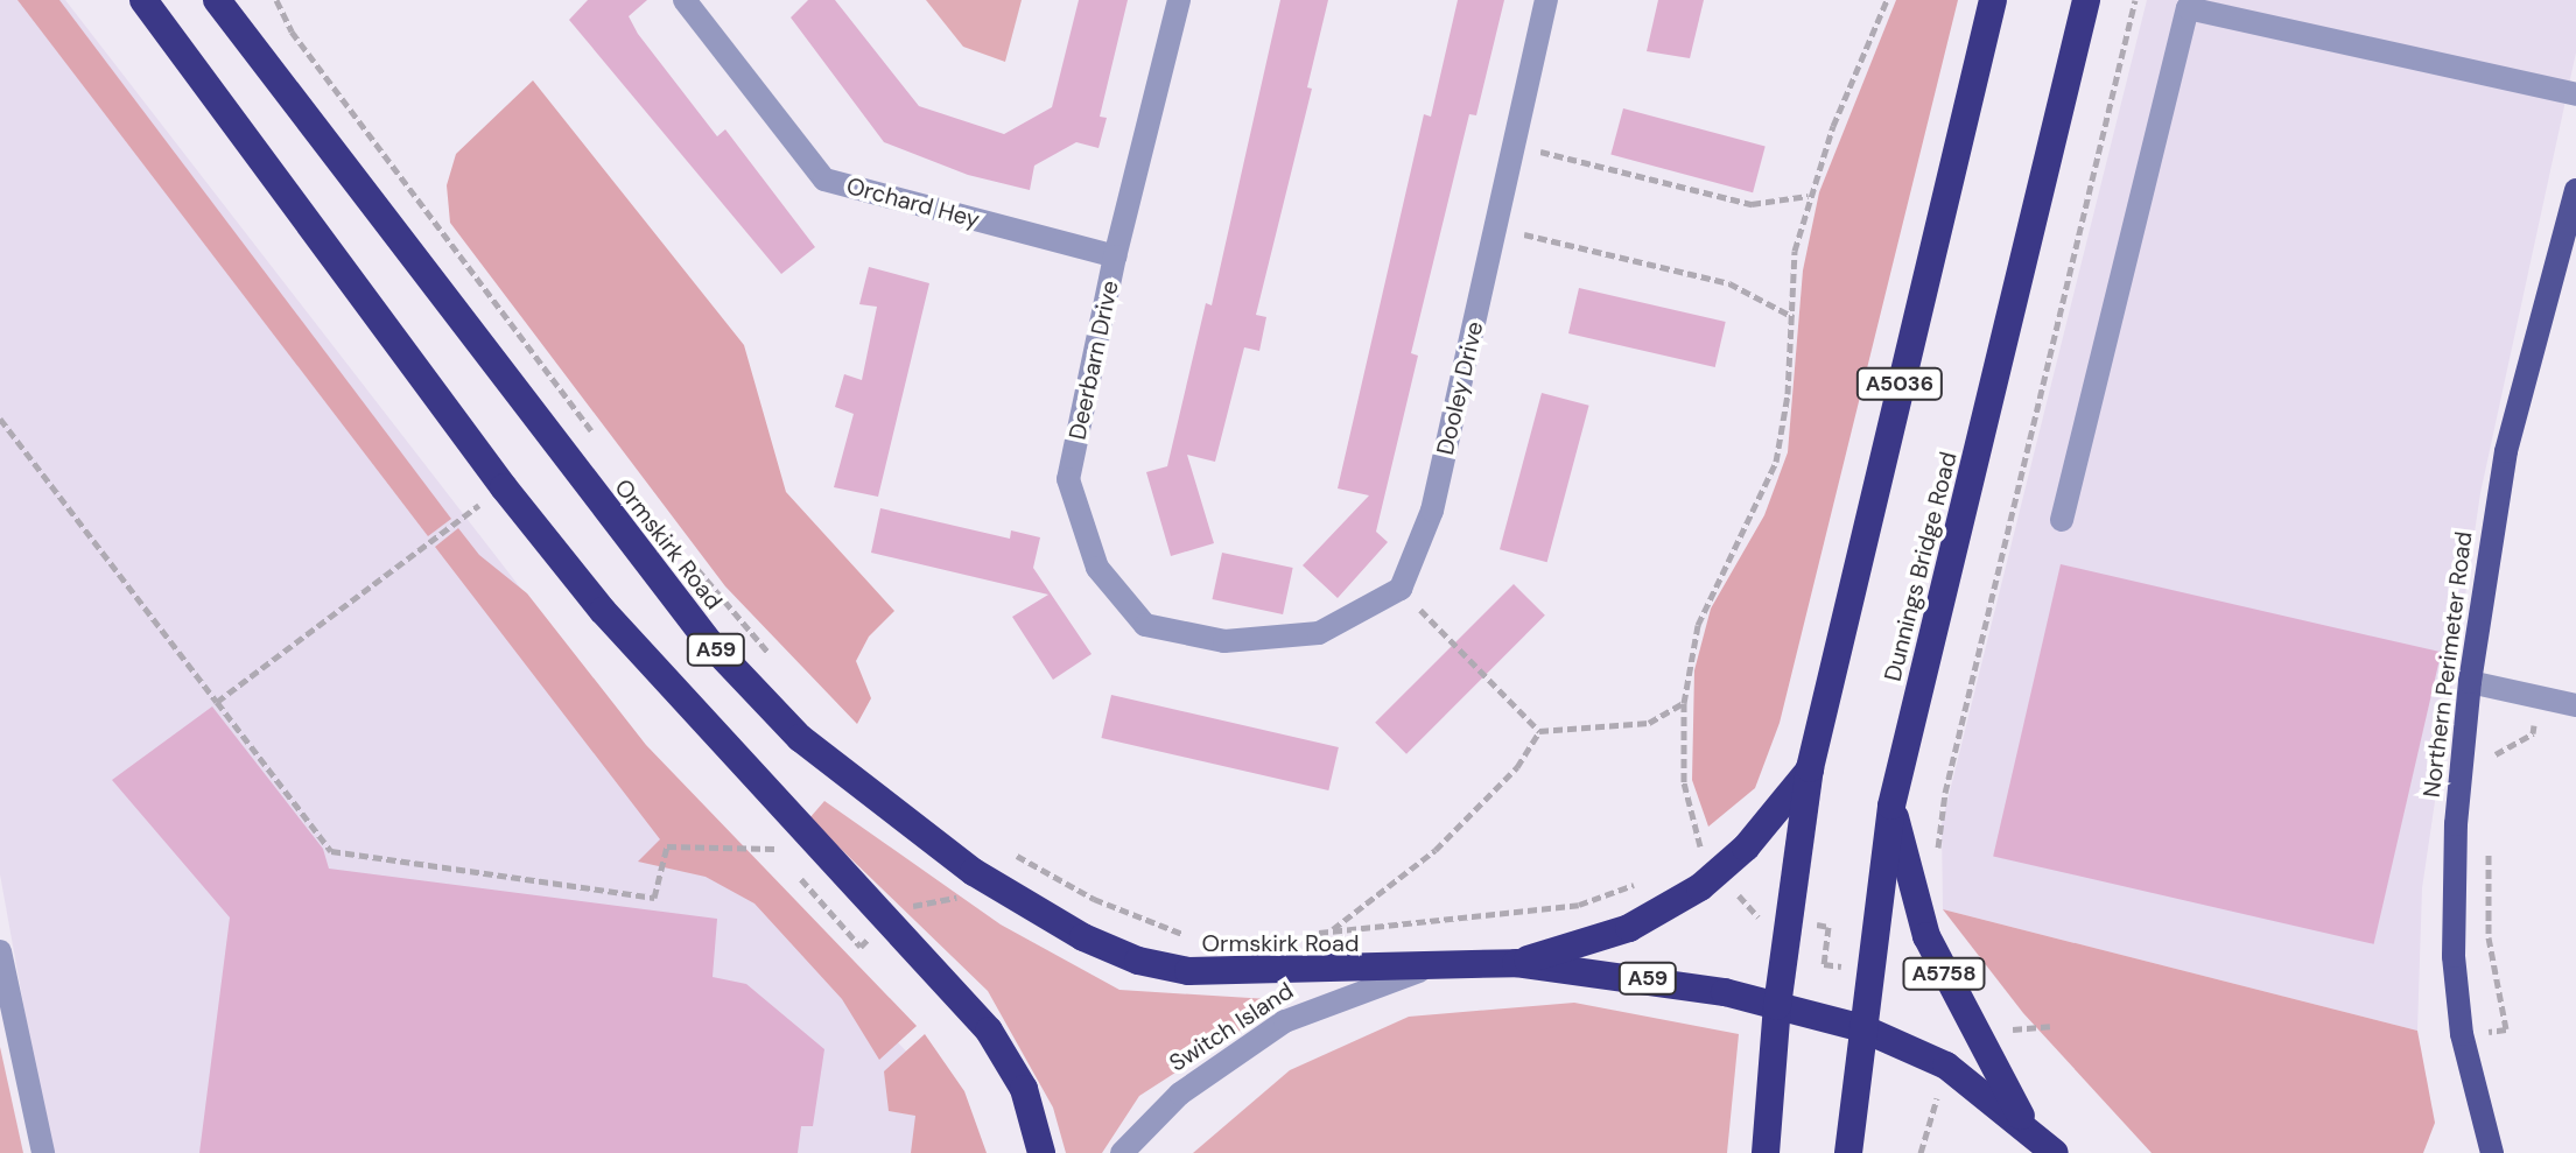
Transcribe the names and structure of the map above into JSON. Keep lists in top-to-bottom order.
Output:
{
  "streets": {
    "highway": [
      "A5036",
      "Ormskirk Road",
      "Dunnings Bridge Road",
      "A59",
      "A5758",
      "Switch Island"
    ],
    "main road": ["Northern Perimeter Road"],
    "street": ["Orchard Hey", "Deerbarn Drive", "Dooley Drive"]
  },
  "crossings": [
    ["Orchard Hey", "Deerbarn Drive"],
    ["Deerbarn Drive", "Dooley Drive"],
    ["A5036", "Switch Island"],
    ["Ormskirk Road", "Switch Island"],
    ["Dunnings Bridge Road", "A5758"],
    ["Dunnings Bridge Road", "Switch Island"],
    ["A5758", "Switch Island"]
  ]
}
